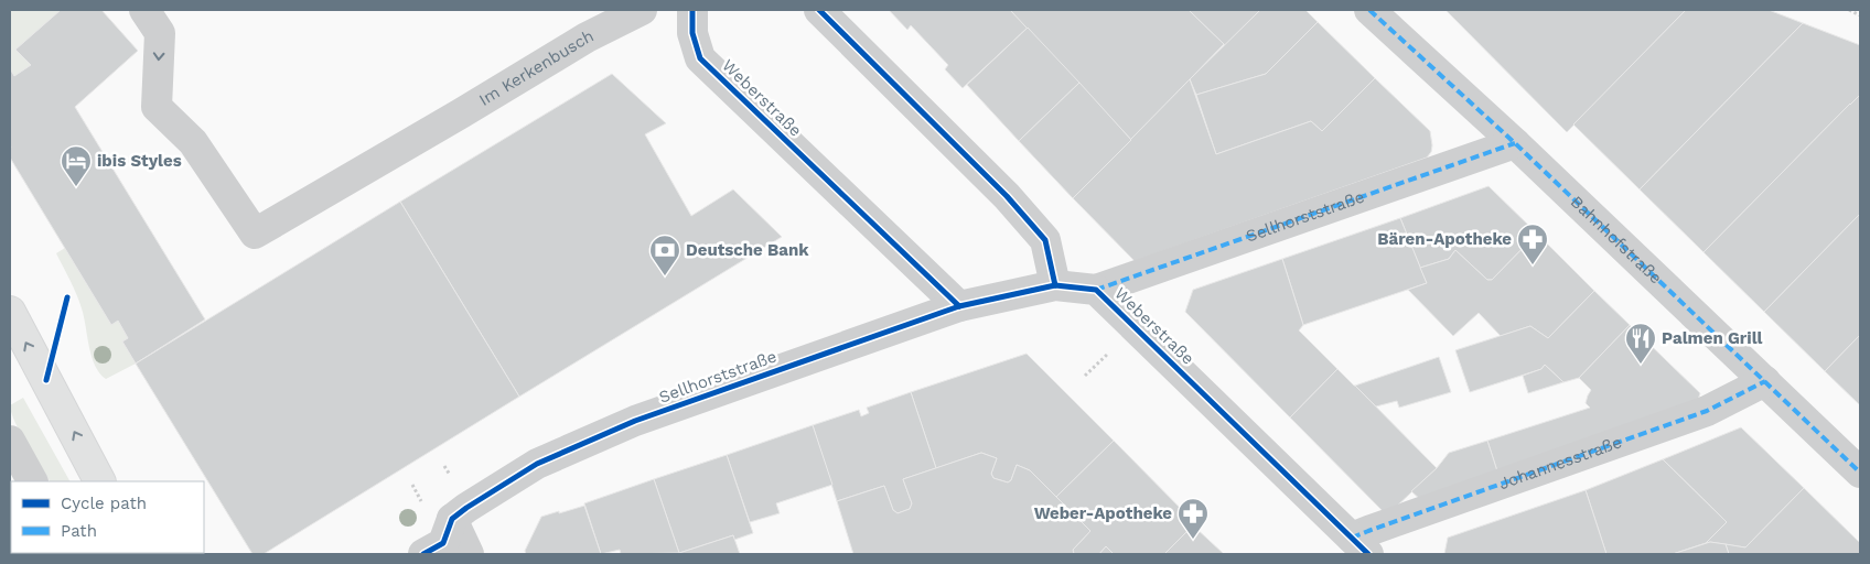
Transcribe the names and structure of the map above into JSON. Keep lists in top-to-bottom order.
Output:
{
  "streets": {
    "street": [
      "Im Kerkenbusch",
      "Weberstraße",
      "Sellhorststraße",
      "Bahnhofstraße",
      "Johannesstraße"
    ]
  },
  "crossings": [
    ["Weberstraße", "Sellhorststraße"],
    ["Weberstraße", "Johannesstraße"],
    ["Sellhorststraße", "Bahnhofstraße"],
    ["Bahnhofstraße", "Johannesstraße"]
  ],
  "places": {
    "hotel": ["ibis Styles"],
    "pharmacy": ["Bären-Apotheke", "Weber-Apotheke"],
    "bank": ["Deutsche Bank"],
    "restaurant": ["Palmen Grill"]
  },
  "legend": ["Cycle path", "Path"]
}
